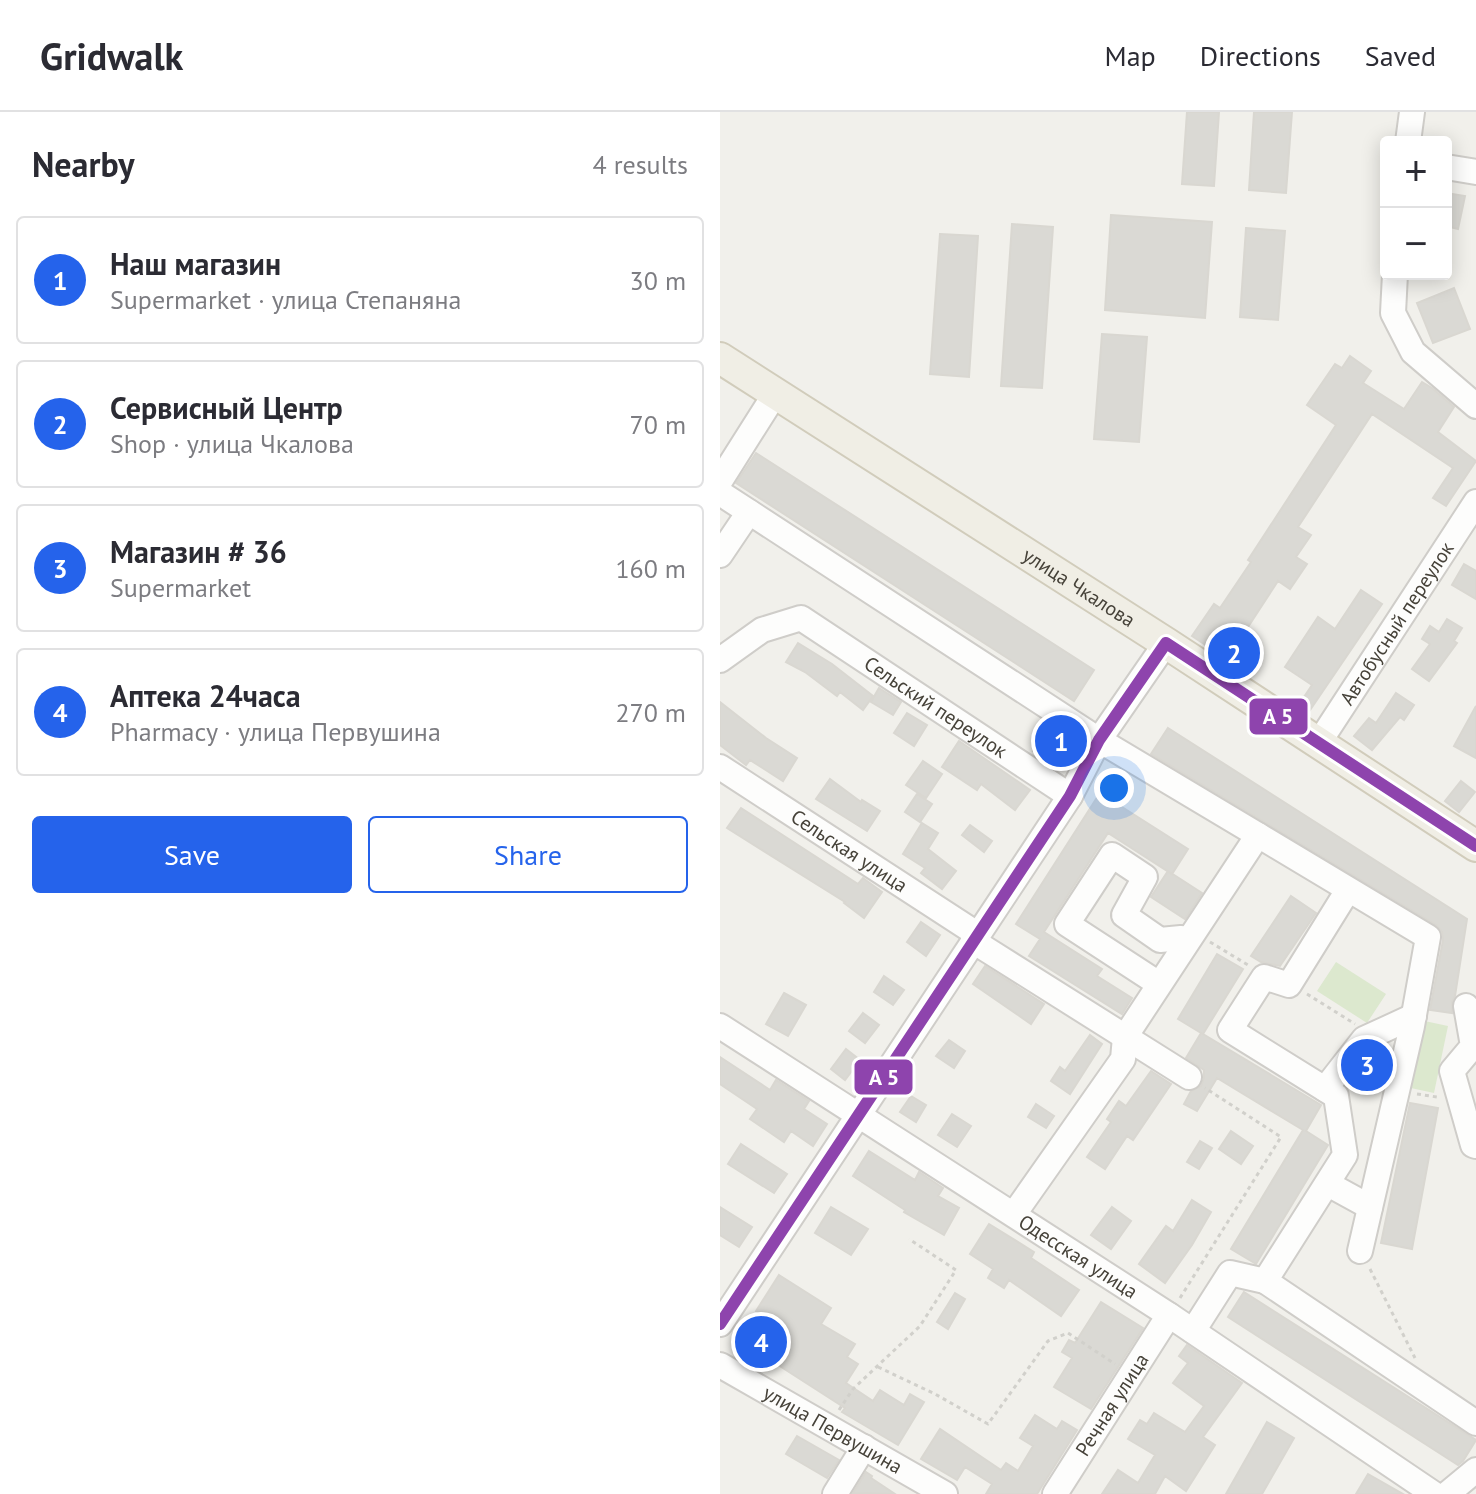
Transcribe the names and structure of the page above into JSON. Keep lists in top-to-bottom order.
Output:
{
  "streets": {
    "main road": ["улица Чкалова"],
    "street": [
      "Автобусный переулок",
      "Сельский переулок",
      "Сельская улица",
      "Одесская улица",
      "Речная улица",
      "улица Первушина"
    ]
  },
  "crossings": [
    ["улица Чкалова", "Автобусный переулок"],
    ["Одесская улица", "Речная улица"]
  ],
  "page": {
    "header": "Gridwalk",
    "nav": ["Map", "Directions", "Saved"],
    "heading": ["Nearby", "4 results"],
    "map_buttons": ["+", "−"],
    "list": [
      {
        "mark": "1",
        "name": "Наш магазин",
        "note": "Supermarket · улица Степаняна",
        "value": "30 m"
      },
      {
        "mark": "2",
        "name": "Сервисный Центр",
        "note": "Shop · улица Чкалова",
        "value": "70 m"
      },
      {
        "mark": "3",
        "name": "Магазин # 36",
        "note": "Supermarket",
        "value": "160 m"
      },
      {
        "mark": "4",
        "name": "Аптека 24часа",
        "note": "Pharmacy · улица Первушина",
        "value": "270 m"
      }
    ],
    "pins": [
      "2",
      "1",
      "3",
      "4"
    ],
    "buttons": ["Save", "Share"]
  }
}
